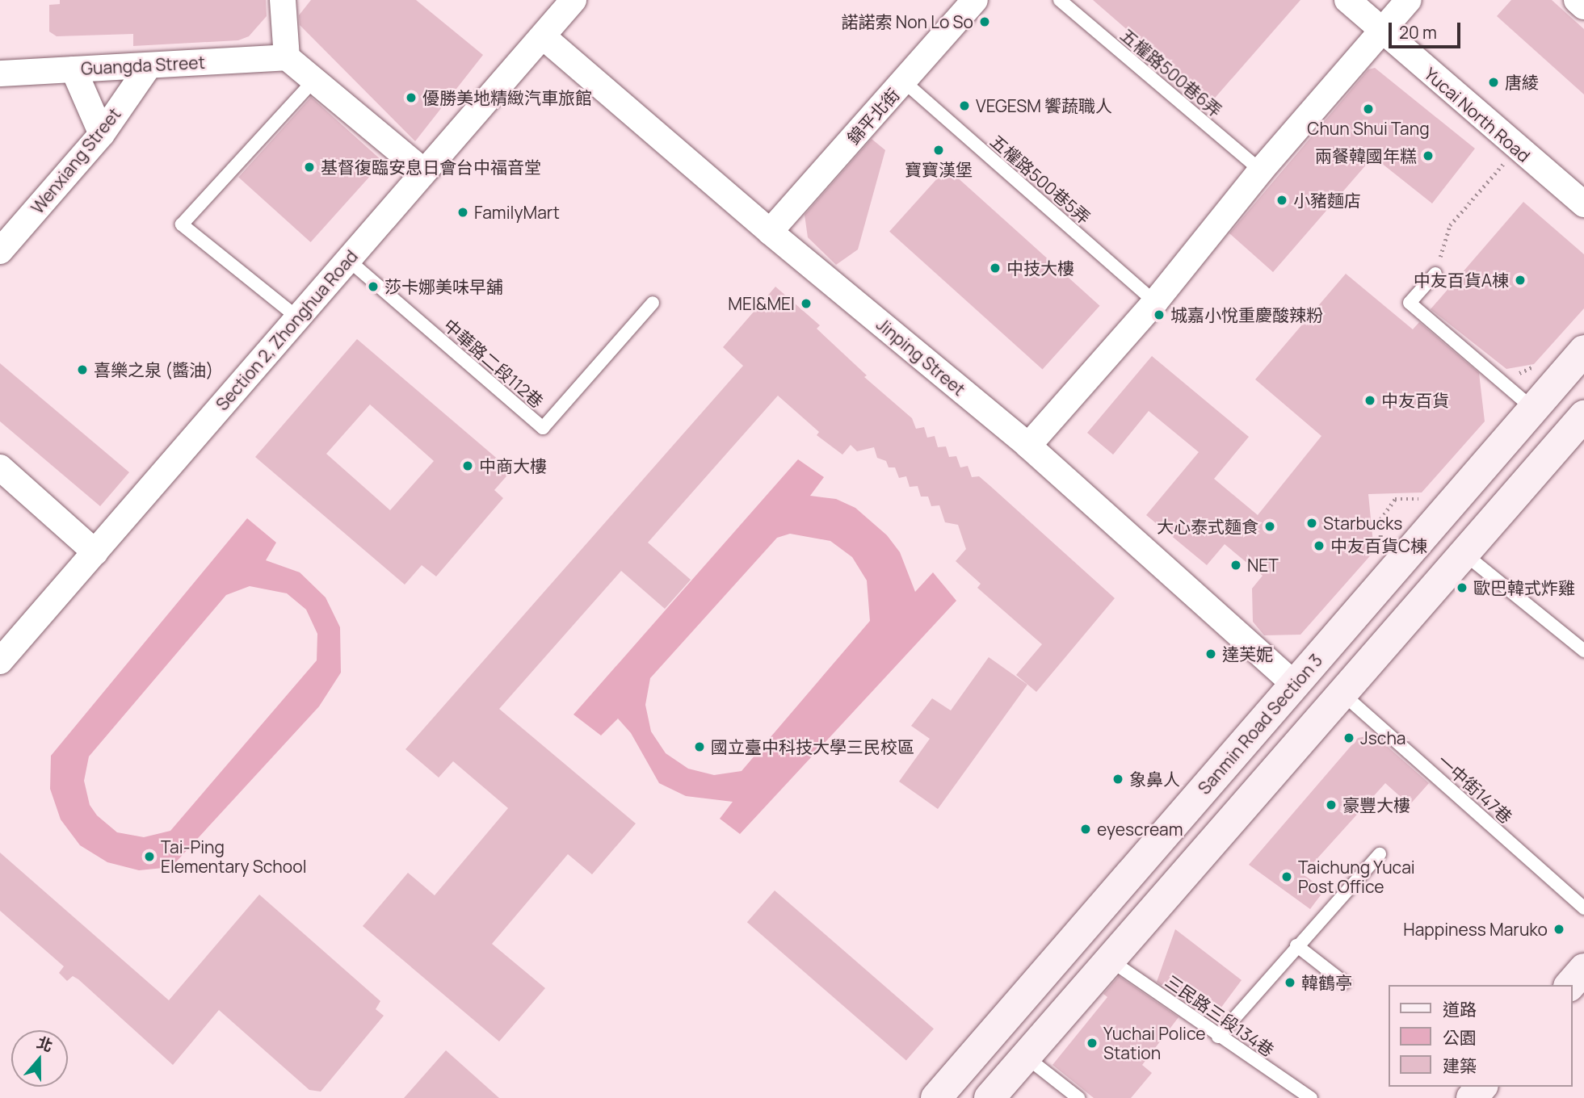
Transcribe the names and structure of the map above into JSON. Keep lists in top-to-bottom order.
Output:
{
  "streets": {
    "main road": ["Sanmin Road Section 3"],
    "street": [
      "Guangda Street",
      "Yucai North Road",
      "錦平北街",
      "Wenxiang Street",
      "Section 2, Zhonghua Road",
      "Jinping Street"
    ],
    "lane": [
      "五權路500巷6弄",
      "五權路500巷5弄",
      "中華路二段112巷",
      "一中街147巷",
      "三民路三段134巷"
    ]
  },
  "crossings": [
    ["Guangda Street", "Wenxiang Street"],
    ["錦平北街", "五權路500巷5弄"],
    ["錦平北街", "Jinping Street"],
    ["Section 2, Zhonghua Road", "Jinping Street"],
    ["Section 2, Zhonghua Road", "中華路二段112巷"],
    ["Jinping Street", "Sanmin Road Section 3"]
  ],
  "places": [
    "諾諾索 Non Lo So",
    "唐綾",
    "優勝美地精緻汽車旅館",
    "VEGESM 饗蔬職人",
    "Chun Shui Tang",
    "寶寶漢堡",
    "兩餐韓國年糕",
    "基督復臨安息日會台中福音堂",
    "小豬麵店",
    "FamilyMart",
    "中技大樓",
    "中友百貨A棟",
    "莎卡娜美味早舖",
    "MEI&MEI",
    "城嘉小悅重慶酸辣粉",
    "喜樂之泉 (醬油)",
    "中友百貨",
    "中商大樓",
    "Starbucks",
    "大心泰式麵食",
    "中友百貨C棟",
    "NET",
    "歐巴韓式炸雞",
    "達芙妮",
    "Jscha",
    "國立臺中科技大學三民校區",
    "象鼻人",
    "豪豐大樓",
    "eyescream",
    "Tai-Ping Elementary School",
    "Taichung Yucai Post Office",
    "Happiness Maruko",
    "韓鶴亭",
    "Yuchai Police Station"
  ],
  "legend": ["道路", "公園", "建築"],
  "scale_bar": "20 m",
  "north": "top"
}
